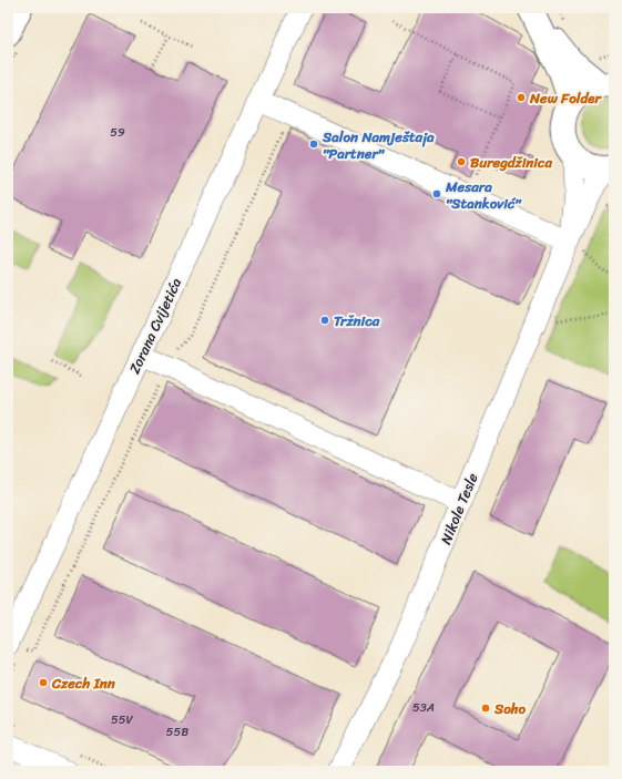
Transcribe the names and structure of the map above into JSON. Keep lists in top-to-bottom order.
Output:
{
  "streets": {
    "street": ["Zorana Cvijetića", "Nikole Tesle"]
  },
  "places": [
    "New Folder",
    "Salon Namještaja \"Partner\"",
    "Buregdžinica",
    "Mesara \"Stanković\"",
    "Tržnica",
    "Czech Inn",
    "Soho"
  ],
  "house_numbers": [
    "59",
    "53A",
    "55V",
    "55B"
  ]
}
